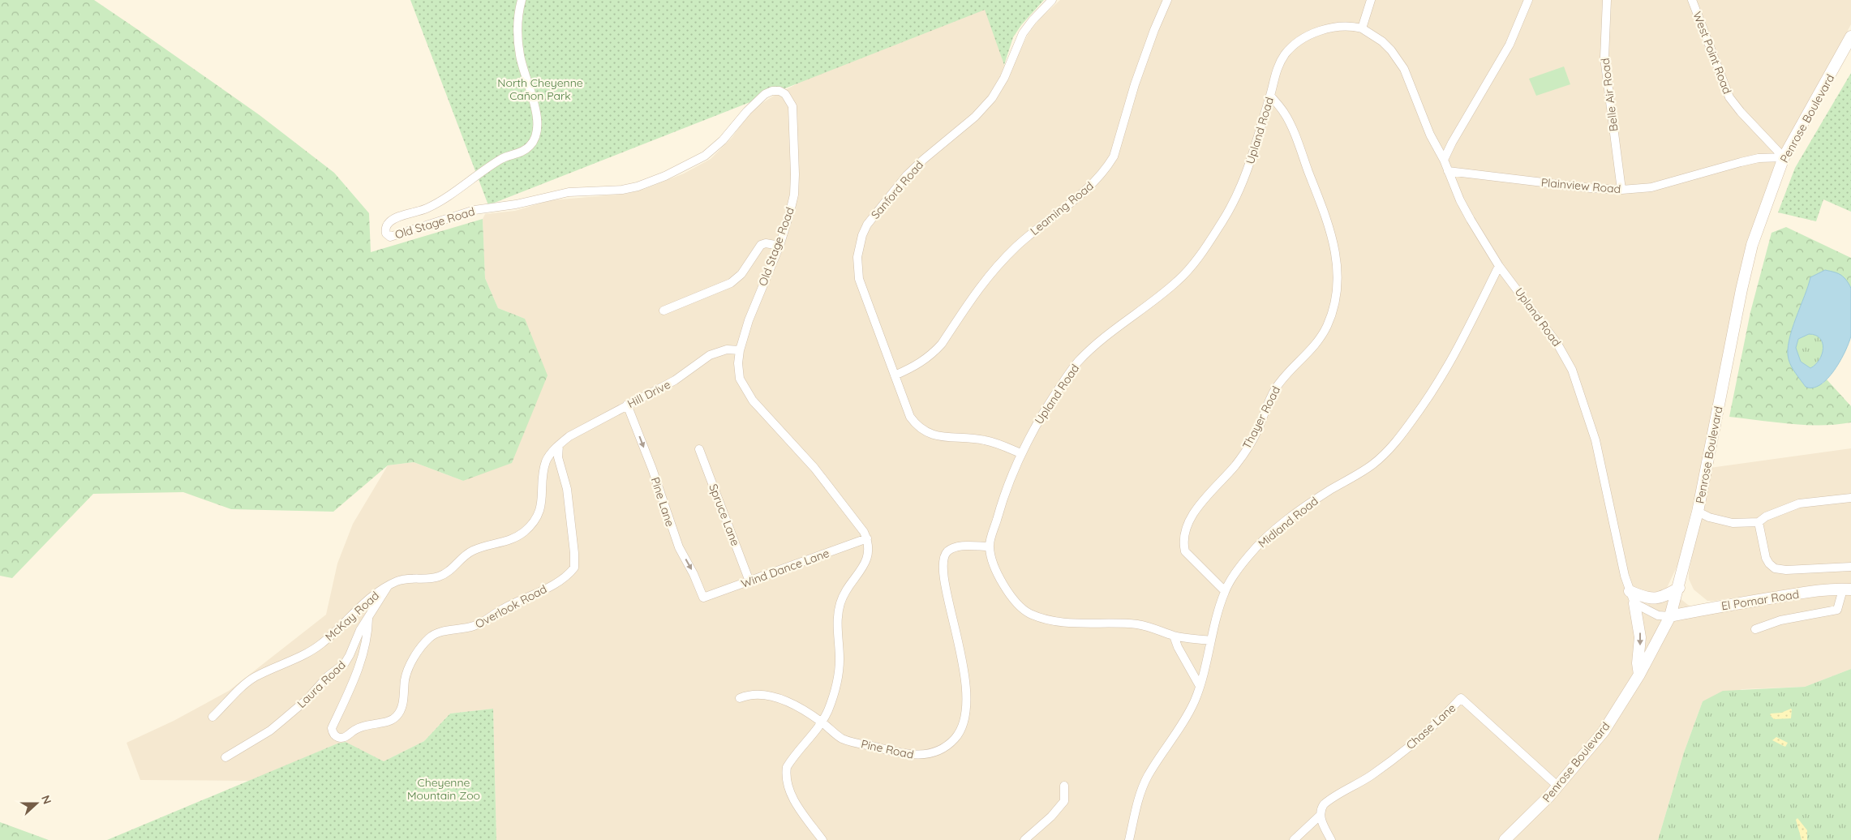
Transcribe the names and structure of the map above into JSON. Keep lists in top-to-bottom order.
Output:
{
  "streets": {
    "street": [
      "West Point Road",
      "Belle Air Road",
      "Penrose Boulevard",
      "Upland Road",
      "Plainview Road",
      "Sanford Road",
      "Leaming Road",
      "Old Stage Road",
      "Hill Drive",
      "Thayer Road",
      "Pine Lane",
      "Spruce Lane",
      "Midland Road",
      "Wind Dance Lane",
      "El Pomar Road",
      "Overlook Road",
      "McKay Road",
      "Laura Road",
      "Chase Lane",
      "Pine Road"
    ]
  },
  "crossings": [
    ["West Point Road", "Penrose Boulevard"],
    ["West Point Road", "Plainview Road"],
    ["Belle Air Road", "Plainview Road"],
    ["Penrose Boulevard", "Plainview Road"],
    ["Penrose Boulevard", "El Pomar Road"],
    ["Penrose Boulevard", "Chase Lane"],
    ["Upland Road", "Plainview Road"],
    ["Upland Road", "Sanford Road"],
    ["Upland Road", "Thayer Road"],
    ["Upland Road", "Midland Road"],
    ["Upland Road", "Pine Road"],
    ["Sanford Road", "Leaming Road"],
    ["Old Stage Road", "Hill Drive"],
    ["Old Stage Road", "Wind Dance Lane"],
    ["Hill Drive", "Pine Lane"],
    ["Hill Drive", "Overlook Road"],
    ["Hill Drive", "McKay Road"],
    ["Thayer Road", "Midland Road"],
    ["Pine Lane", "Wind Dance Lane"],
    ["Spruce Lane", "Wind Dance Lane"],
    ["Overlook Road", "McKay Road"],
    ["Overlook Road", "Laura Road"],
    ["McKay Road", "Laura Road"]
  ],
  "one_way": ["Pine Lane"],
  "parks": ["North Cheyenne Cañon Park", "Cheyenne Mountain Zoo"],
  "north": "right"
}
